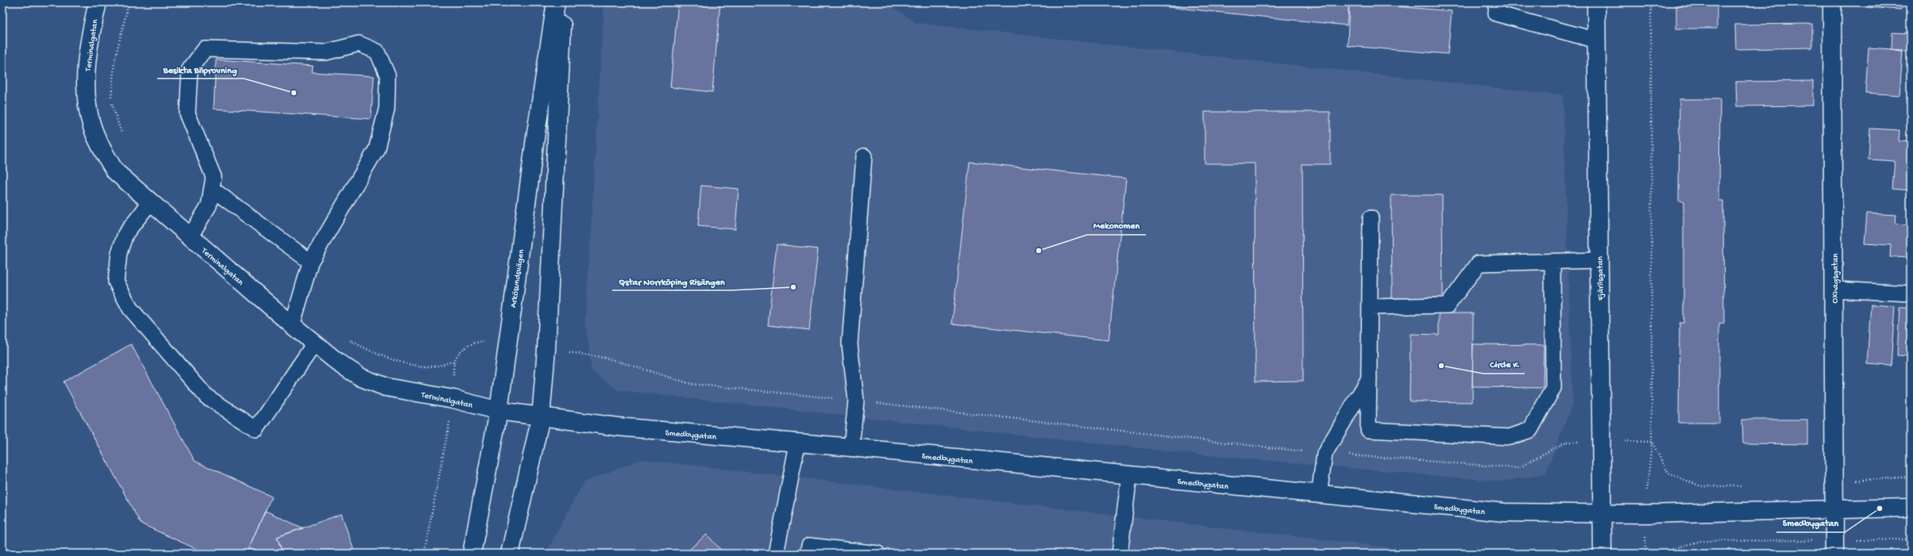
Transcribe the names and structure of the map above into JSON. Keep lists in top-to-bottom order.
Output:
{
  "streets": {
    "street": [
      "Terminalgatan",
      "Arkösundsvägen",
      "Fjärilsgatan",
      "Oxhagsgatan",
      "Smedbygatan"
    ]
  },
  "crossings": [
    ["Terminalgatan", "Arkösundsvägen"],
    ["Terminalgatan", "Smedbygatan"],
    ["Arkösundsvägen", "Smedbygatan"],
    ["Fjärilsgatan", "Smedbygatan"],
    ["Oxhagsgatan", "Smedbygatan"]
  ],
  "places": [
    "Besikta Bilprovning",
    "Mekonomen",
    "Qstar Norrköping Risängen",
    "Circle K",
    "Smedbygatan"
  ]
}
